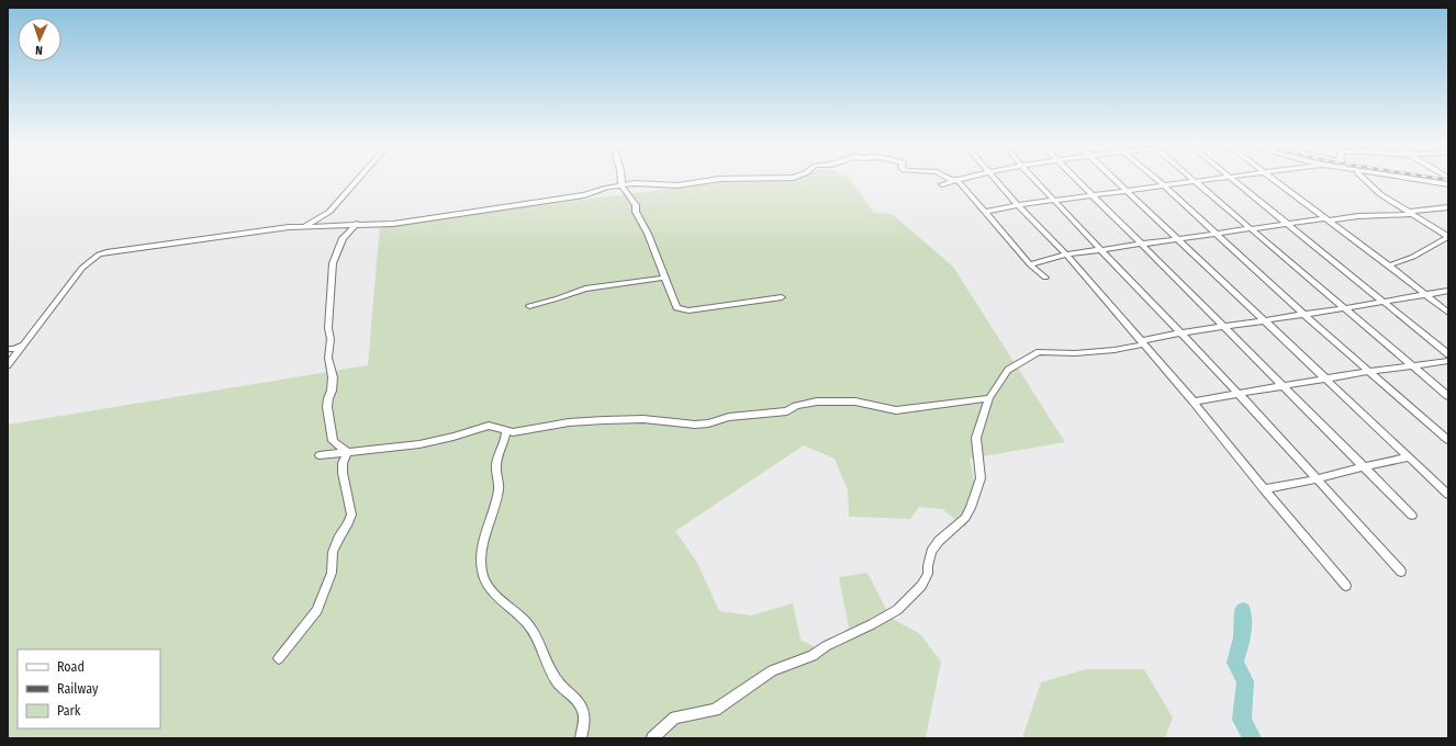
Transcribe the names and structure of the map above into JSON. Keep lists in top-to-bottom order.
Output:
{
  "legend": ["Road", "Railway", "Park"],
  "north": "bottom"
}
